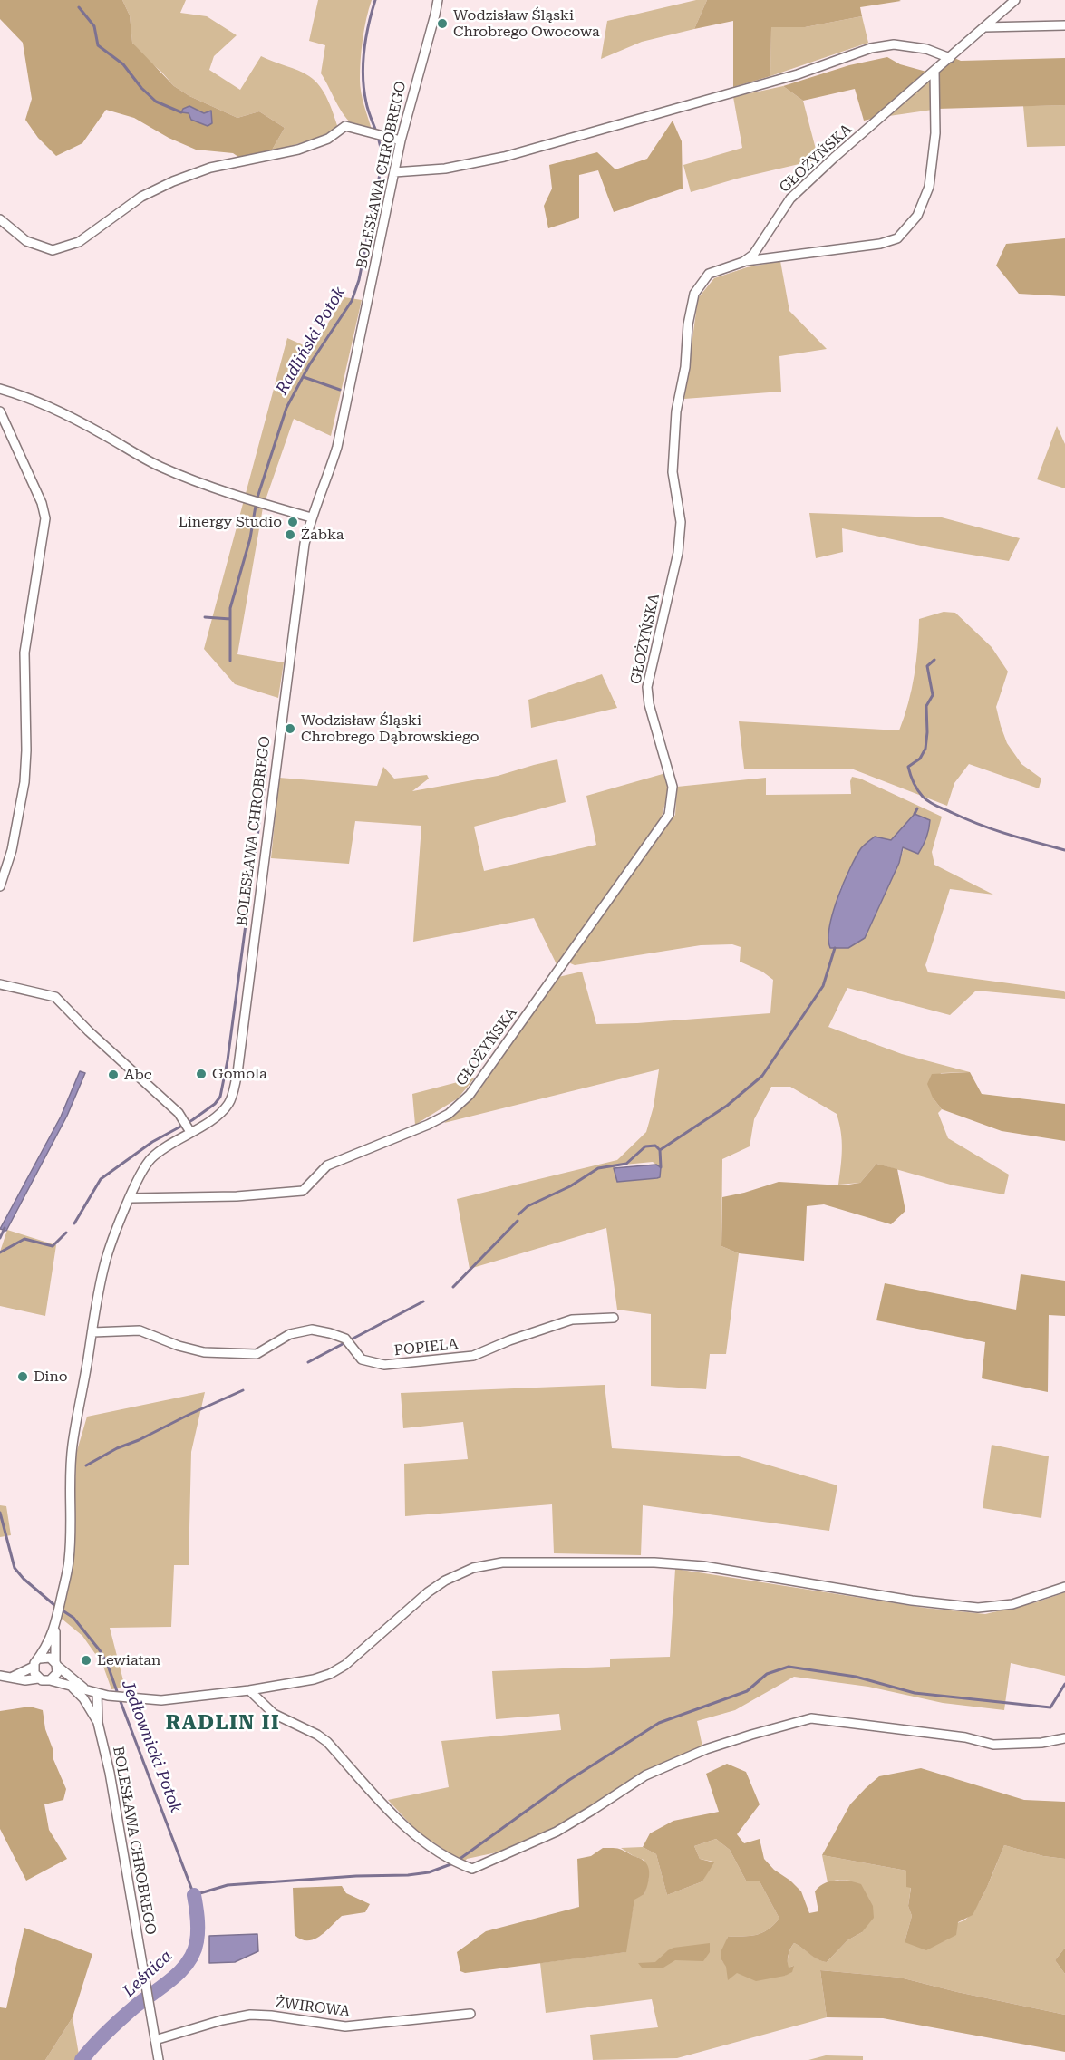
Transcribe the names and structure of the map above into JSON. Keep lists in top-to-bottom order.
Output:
{
  "streets": {
    "street": [
      "GŁOŻYŃSKA",
      "BOLESŁAWA CHROBREGO",
      "POPIELA",
      "ŻWIROWA"
    ]
  },
  "crossings": [
    ["GŁOŻYŃSKA", "BOLESŁAWA CHROBREGO"],
    ["BOLESŁAWA CHROBREGO", "POPIELA"],
    ["BOLESŁAWA CHROBREGO", "ŻWIROWA"]
  ],
  "districts": ["RADLIN II"],
  "water": ["Radliński Potok", "Jedłownicki Potok", "Leśnica"],
  "places": [
    "Wodzisław Śląski Chrobrego Owocowa",
    "Linergy Studio",
    "Żabka",
    "Wodzisław Śląski Chrobrego Dąbrowskiego",
    "Gomola",
    "Abc",
    "Dino",
    "Lewiatan"
  ]
}
